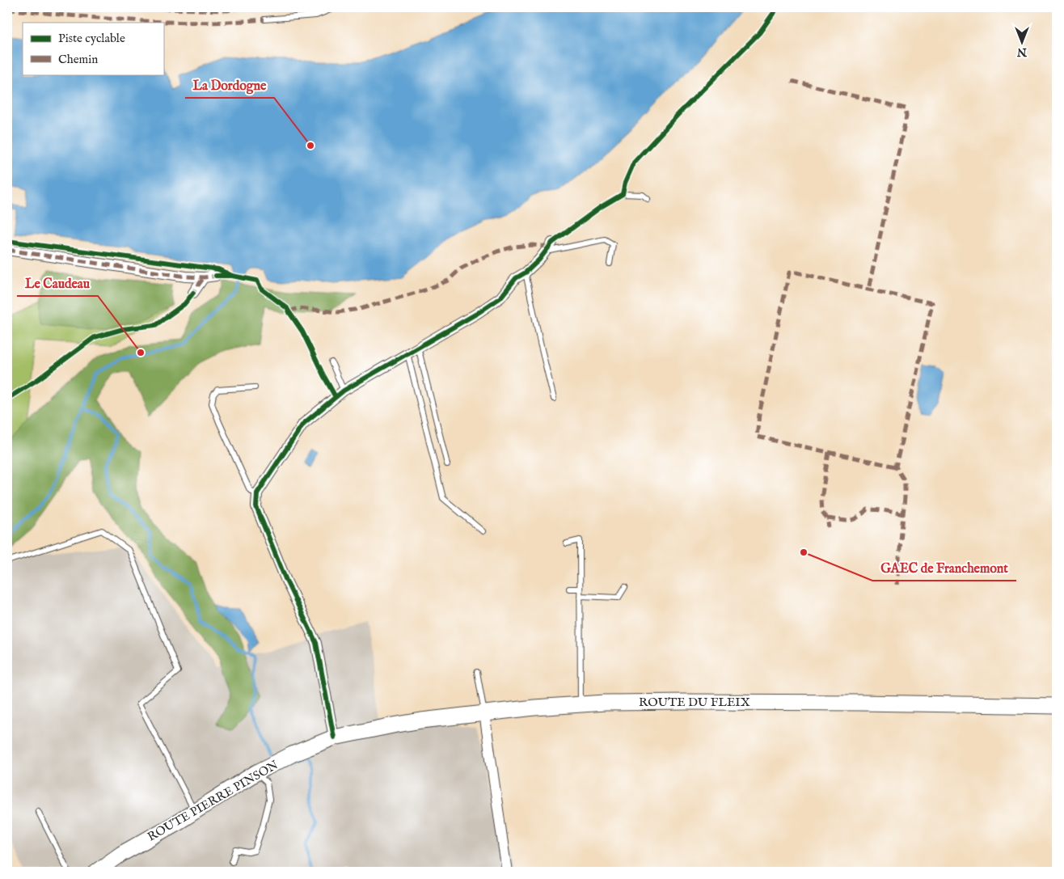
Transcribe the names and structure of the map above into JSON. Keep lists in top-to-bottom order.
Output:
{
  "streets": {
    "main road": ["ROUTE DU FLEIX", "ROUTE PIERRE PINSON"]
  },
  "crossings": [
    ["ROUTE DU FLEIX", "ROUTE PIERRE PINSON"]
  ],
  "places": ["La Dordogne", "Le Caudeau", "GAEC de Franchemont"],
  "legend": ["Piste cyclable", "Chemin"],
  "north": "bottom"
}
